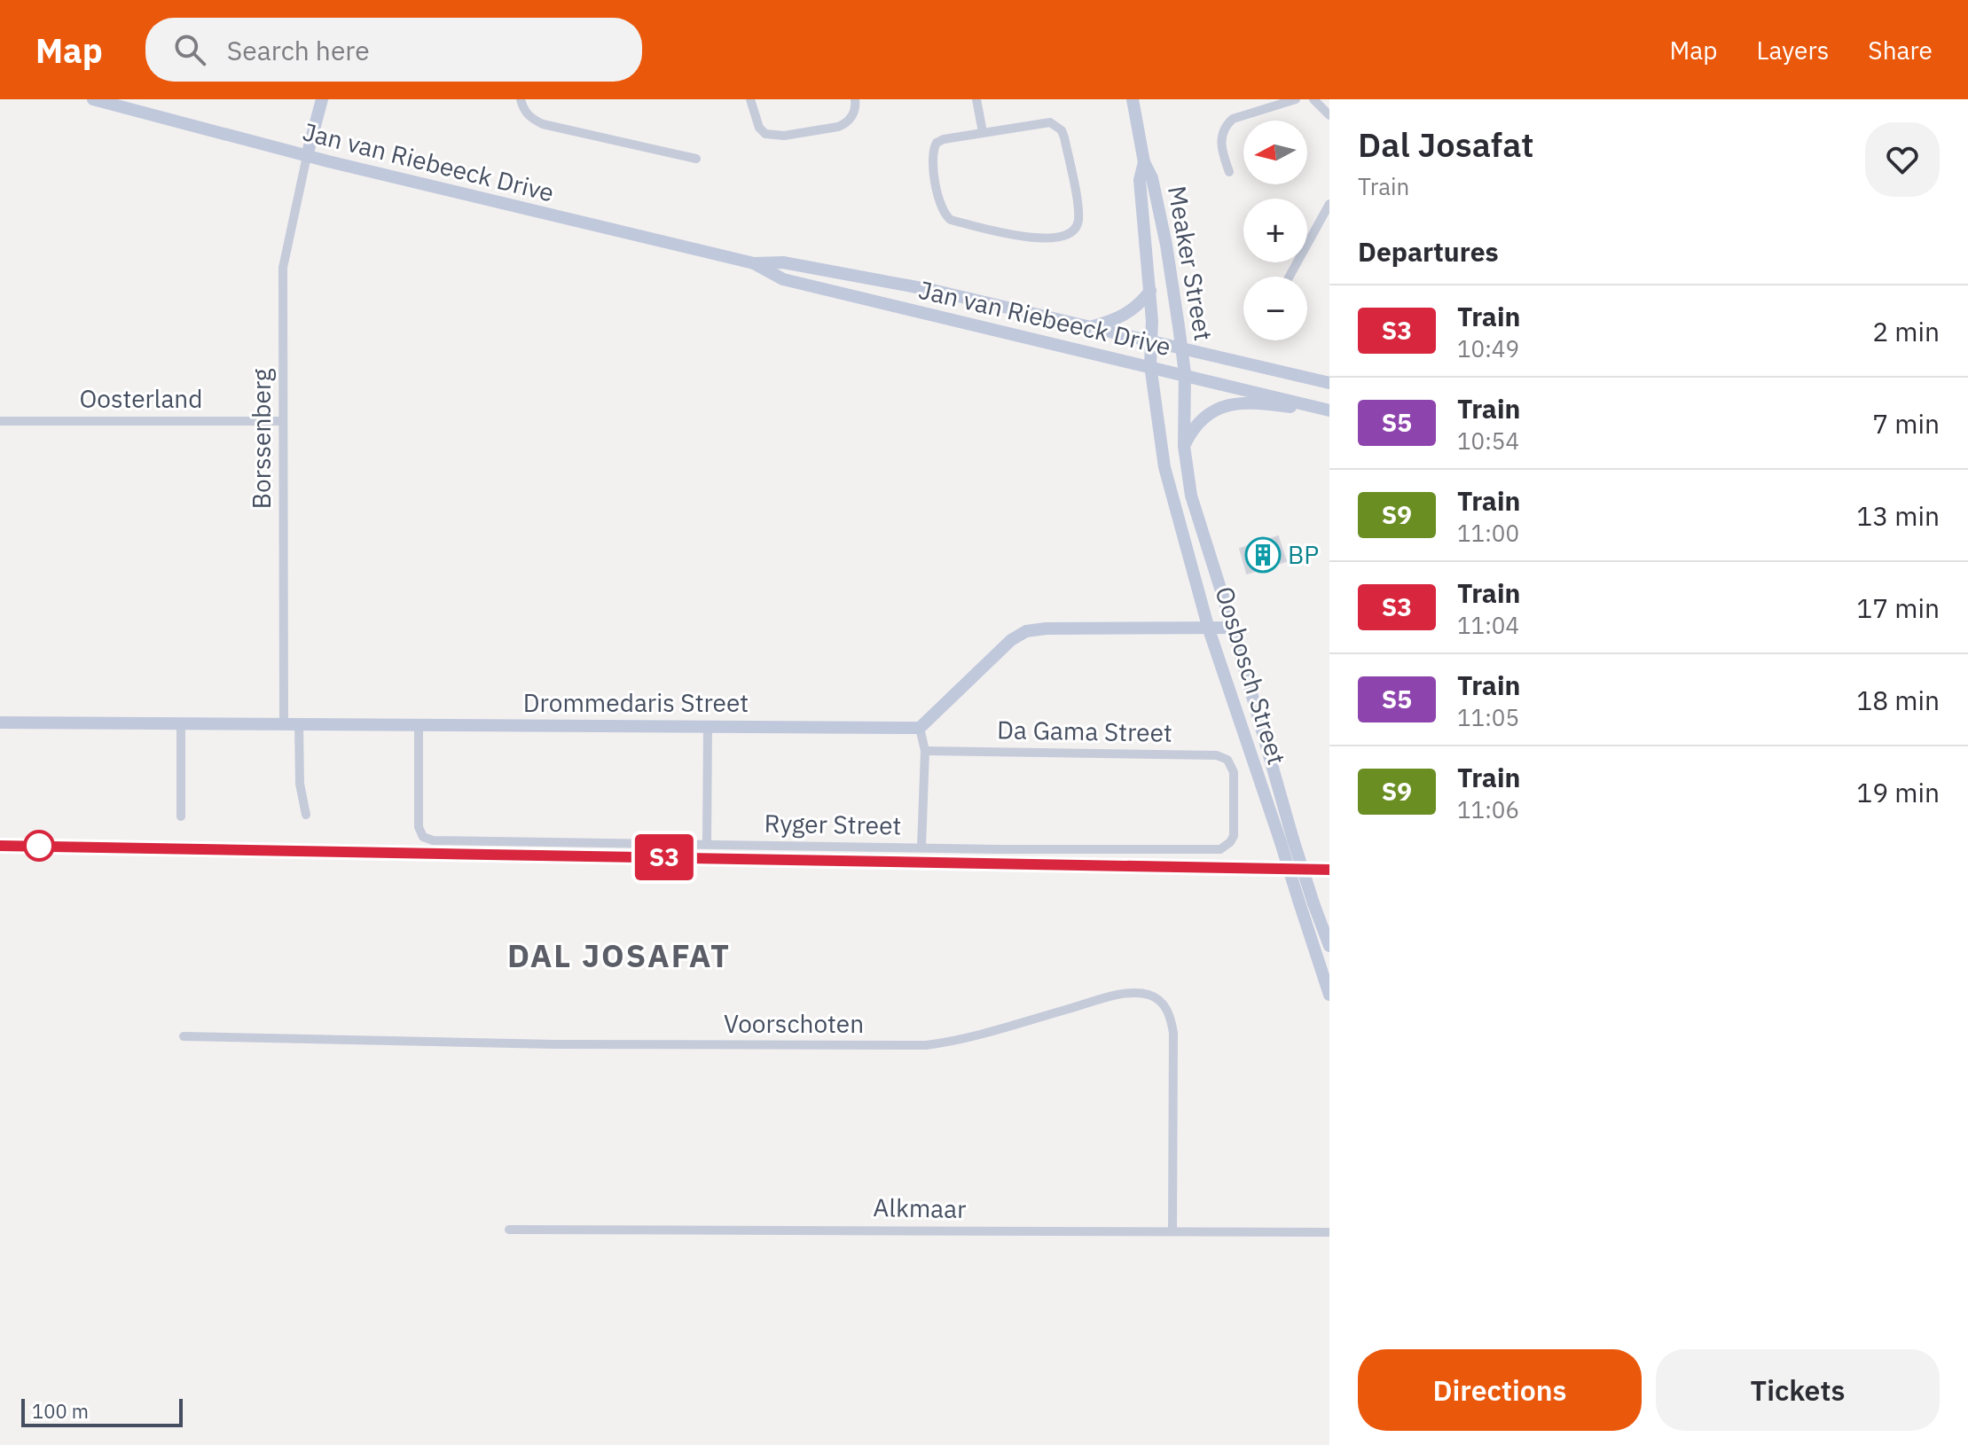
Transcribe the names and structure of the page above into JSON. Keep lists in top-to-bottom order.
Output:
{
  "streets": {
    "main road": [
      "Jan van Riebeeck Drive",
      "Meaker Street",
      "Oosbosch Street",
      "Drommedaris Street"
    ],
    "street": [
      "Oosterland",
      "Borssenberg",
      "Da Gama Street",
      "Ryger Street",
      "Voorschoten",
      "Alkmaar"
    ]
  },
  "crossings": [
    ["Jan van Riebeeck Drive", "Meaker Street"],
    ["Jan van Riebeeck Drive", "Borssenberg"],
    ["Jan van Riebeeck Drive", "Oosbosch Street"],
    ["Meaker Street", "Oosbosch Street"],
    ["Oosterland", "Borssenberg"],
    ["Borssenberg", "Drommedaris Street"],
    ["Drommedaris Street", "Ryger Street"],
    ["Da Gama Street", "Ryger Street"],
    ["Voorschoten", "Alkmaar"]
  ],
  "districts": ["DAL JOSAFAT"],
  "places": {
    "building": ["BP"]
  },
  "scale_bar": "100 m",
  "north": "left",
  "page": {
    "header": "Map",
    "search": "Search here",
    "nav": ["Map", "Layers", "Share"],
    "on_map": "S3",
    "heading": [
      ["Dal Josafat", "Train"],
      "Departures"
    ],
    "map_buttons": ["+", "−"],
    "list": [
      {
        "mark": "S3",
        "name": "Train",
        "note": "10:49",
        "value": "2 min"
      },
      {
        "mark": "S5",
        "name": "Train",
        "note": "10:54",
        "value": "7 min"
      },
      {
        "mark": "S9",
        "name": "Train",
        "note": "11:00",
        "value": "13 min"
      },
      {
        "mark": "S3",
        "name": "Train",
        "note": "11:04",
        "value": "17 min"
      },
      {
        "mark": "S5",
        "name": "Train",
        "note": "11:05",
        "value": "18 min"
      },
      {
        "mark": "S9",
        "name": "Train",
        "note": "11:06",
        "value": "19 min"
      }
    ],
    "buttons": ["Directions", "Tickets"],
    "scale": "100 m"
  }
}
